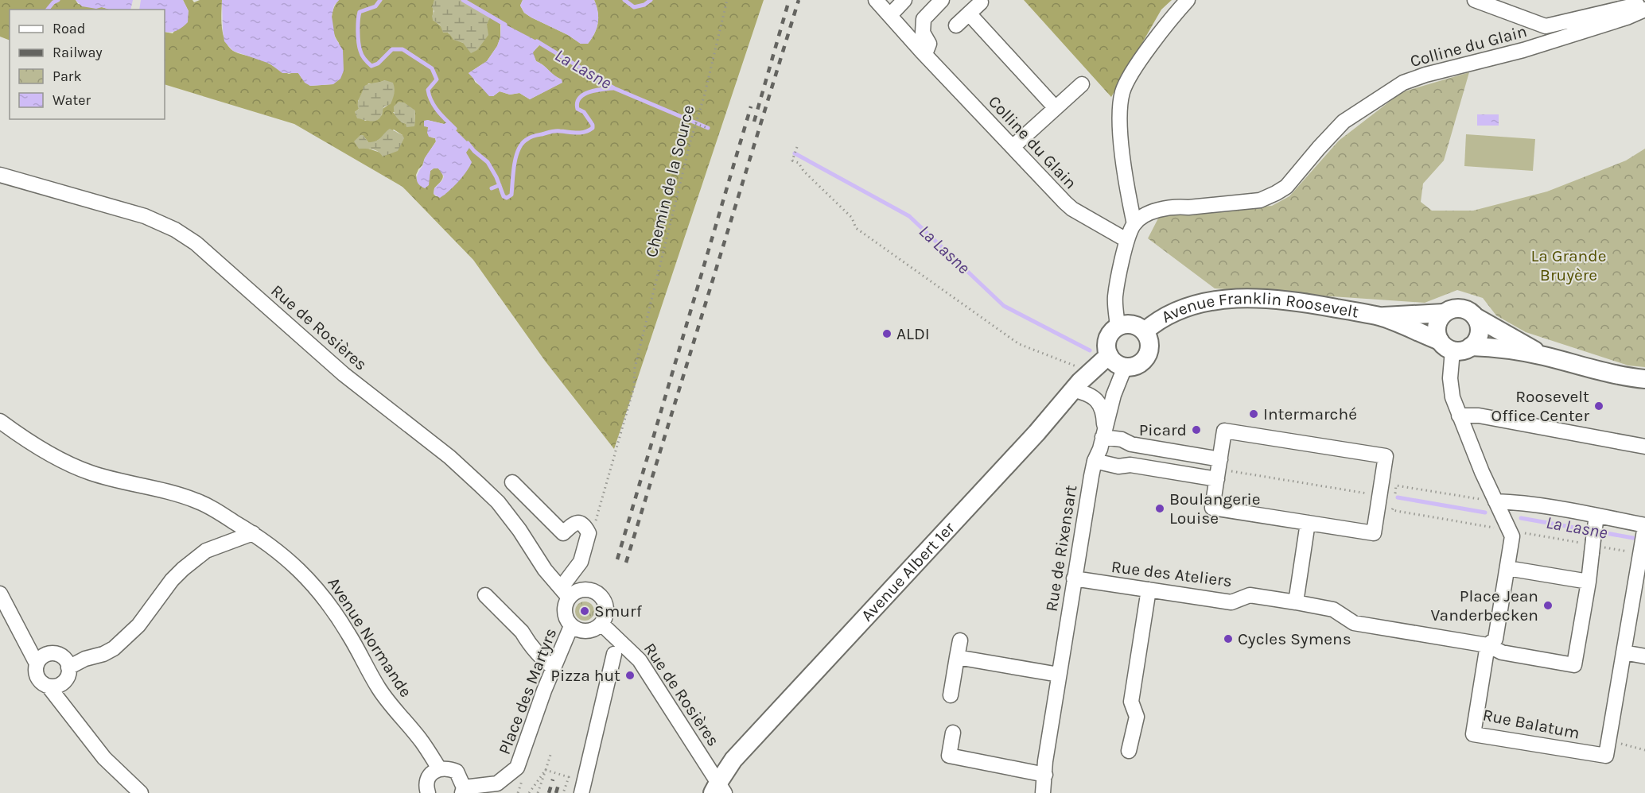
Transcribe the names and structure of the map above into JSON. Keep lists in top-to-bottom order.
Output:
{
  "streets": {
    "main road": ["Avenue Franklin Roosevelt", "Avenue Albert 1er"],
    "street": [
      "Colline du Glain",
      "Rue de Rosières",
      "Rue de Rixensart",
      "Rue des Ateliers",
      "Avenue Normande",
      "Place des Martyrs",
      "Rue Balatum"
    ],
    "path": ["Chemin de la Source"]
  },
  "crossings": [
    ["Avenue Franklin Roosevelt", "Rue de Rixensart"],
    ["Avenue Franklin Roosevelt", "Avenue Albert 1er"],
    ["Avenue Franklin Roosevelt", "Rue Balatum"],
    ["Rue de Rosières", "Avenue Albert 1er"],
    ["Rue de Rosières", "Place des Martyrs"],
    ["Rue de Rixensart", "Avenue Albert 1er"],
    ["Rue de Rixensart", "Rue des Ateliers"],
    ["Rue des Ateliers", "Rue Balatum"],
    ["Avenue Normande", "Place des Martyrs"]
  ],
  "water": ["La Lasne"],
  "parks": ["La Grande Bruyère"],
  "places": [
    "ALDI",
    "Roosevelt Office Center",
    "Intermarché",
    "Picard",
    "Boulangerie Louise",
    "Place Jean Vanderbecken",
    "Smurf",
    "Cycles Symens",
    "Pizza hut"
  ],
  "legend": [
    "Road",
    "Railway",
    "Park",
    "Water"
  ]
}
